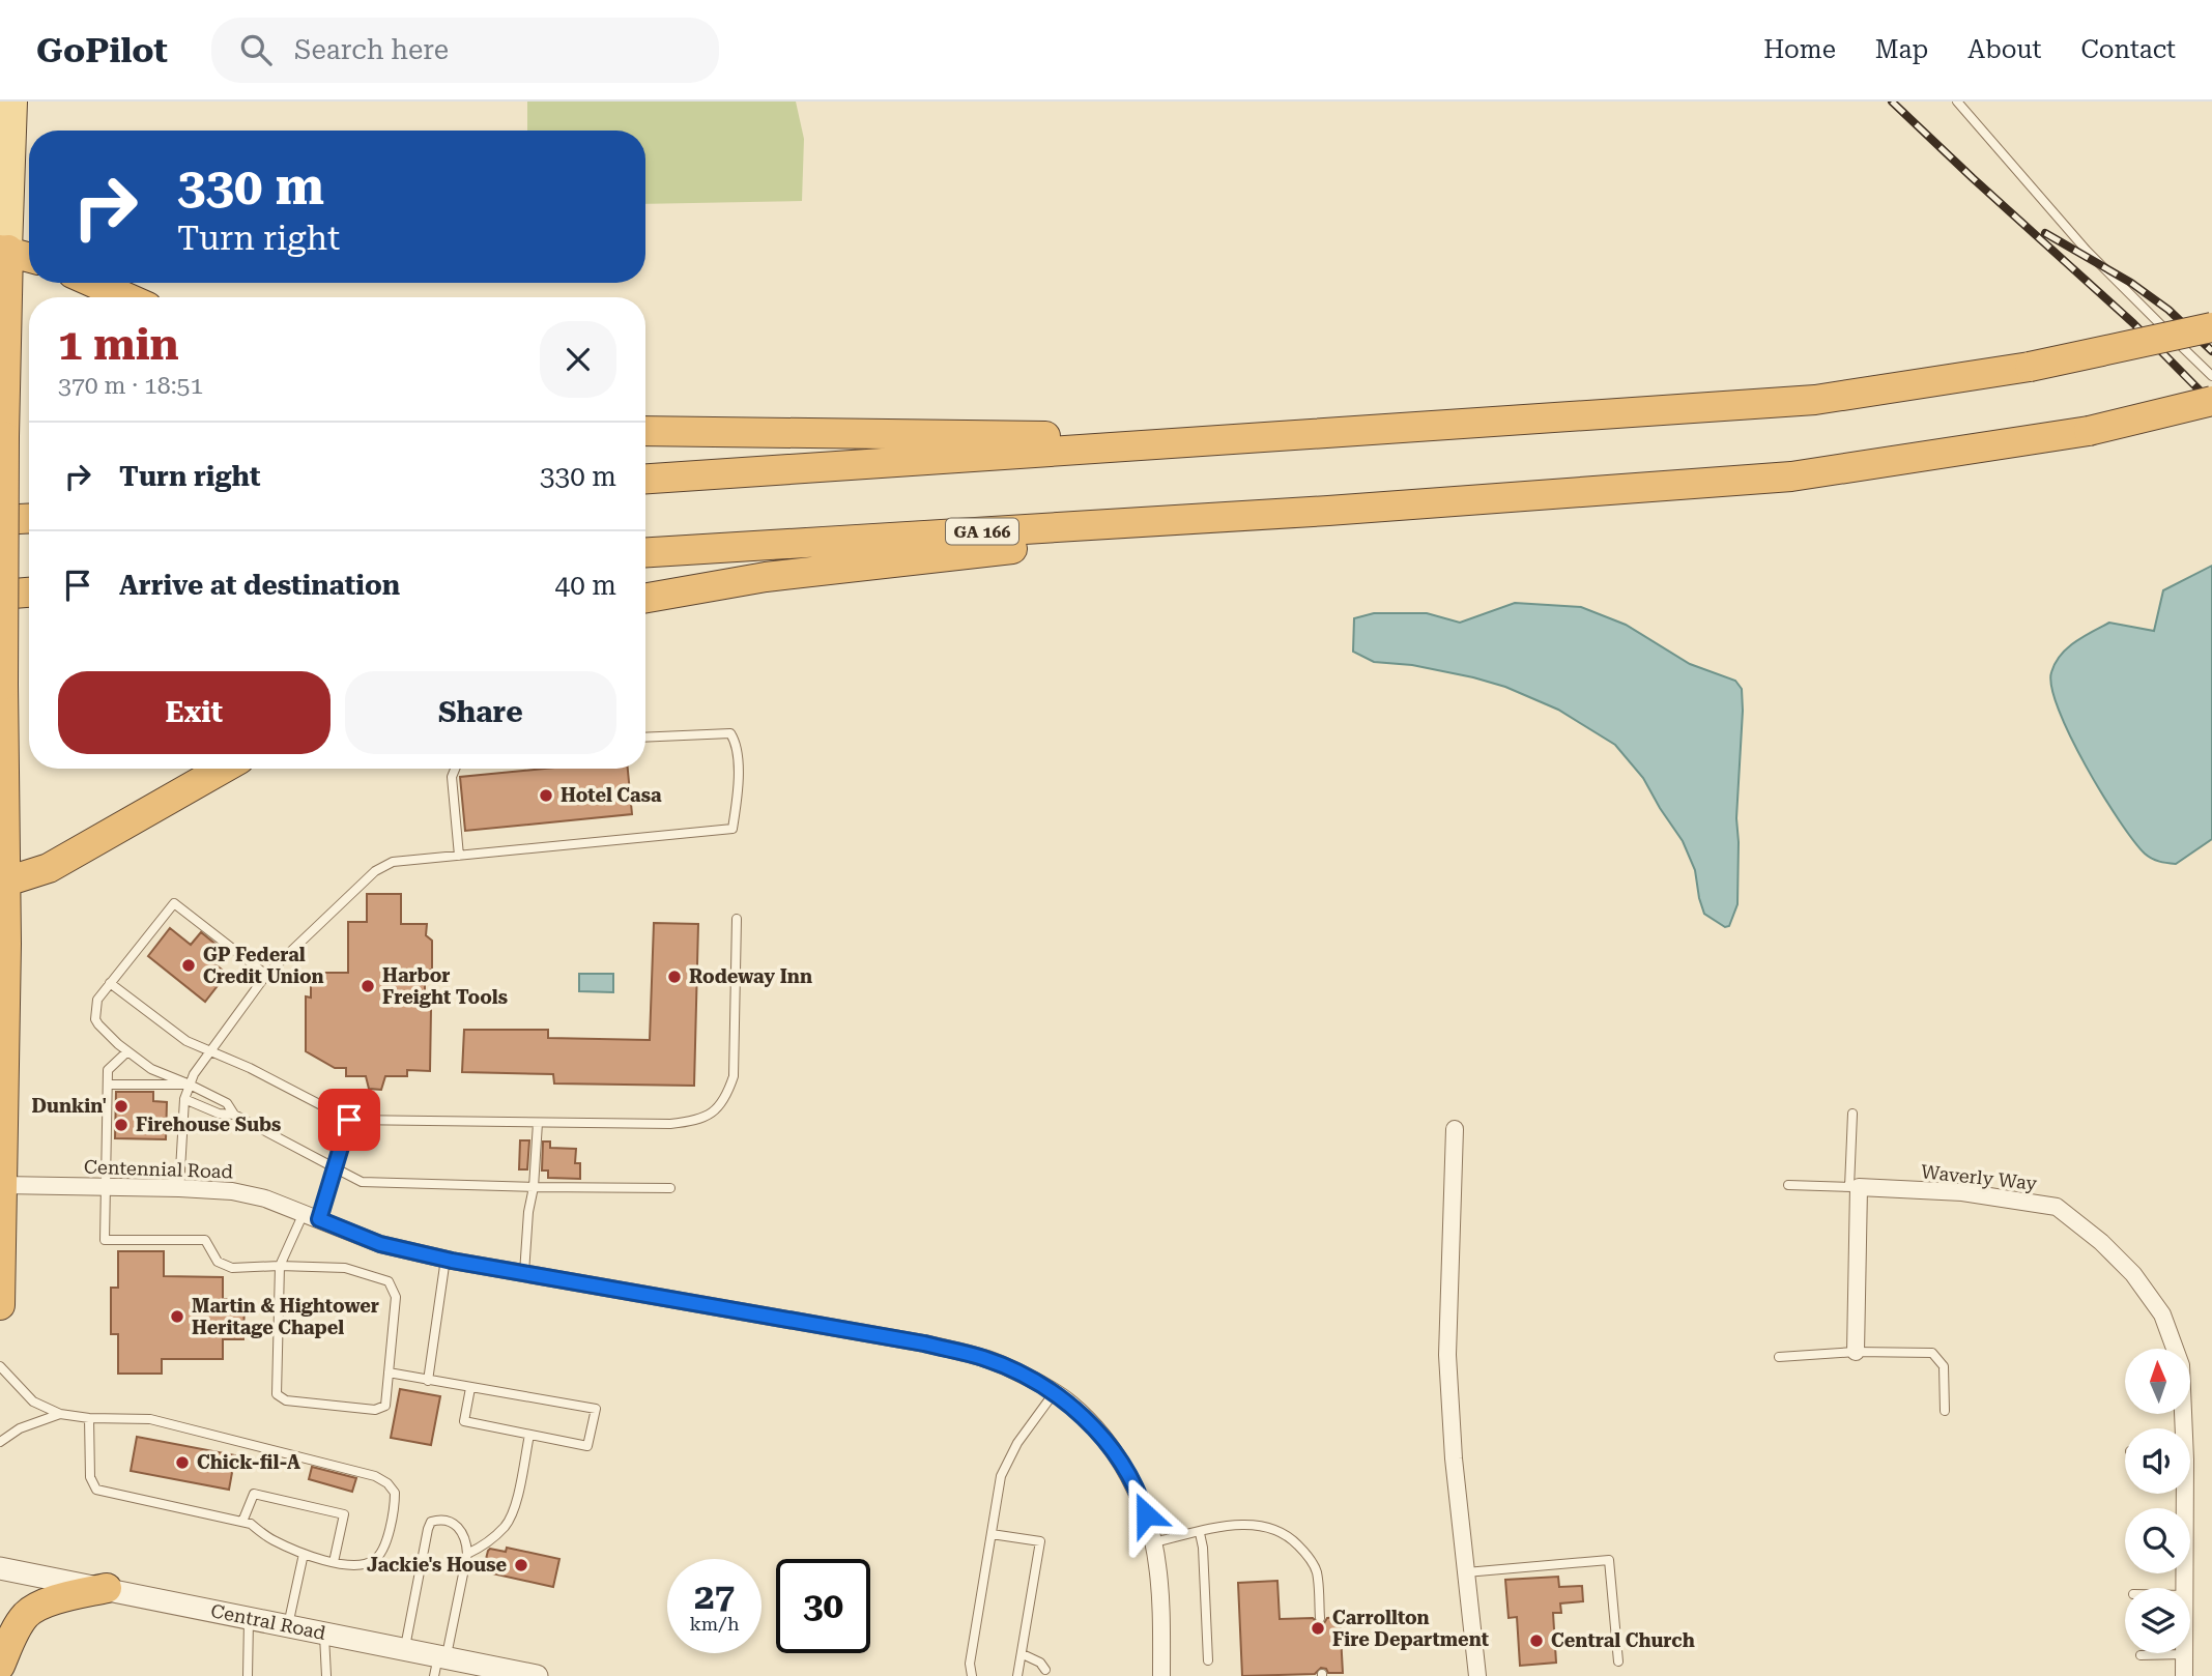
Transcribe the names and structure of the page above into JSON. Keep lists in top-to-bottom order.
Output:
{
  "streets": {
    "highway": ["GA 166"],
    "street": ["Centennial Road", "Waverly Way", "Central Road"]
  },
  "places": [
    "Hotel Casa",
    "GP Federal Credit Union",
    "Rodeway Inn",
    "Harbor Freight Tools",
    "Dunkin'",
    "Firehouse Subs",
    "Martin & Hightower Heritage Chapel",
    "Chick-fil-A",
    "Jackie's House",
    "Carrollton Fire Department",
    "Central Church"
  ],
  "north": "top",
  "page": {
    "header": "GoPilot",
    "search": "Search here",
    "nav": [
      "Home",
      "Map",
      "About",
      "Contact"
    ],
    "turn": ["330 m", "Turn right"],
    "heading": ["1 min", "370 m · 18:51"],
    "list": [
      {
        "name": "Turn right",
        "value": "330 m"
      },
      {
        "name": "Arrive at destination",
        "value": "40 m"
      }
    ],
    "buttons": ["Exit", "Share"],
    "speed": "27 km/h",
    "limit": "30"
  }
}
